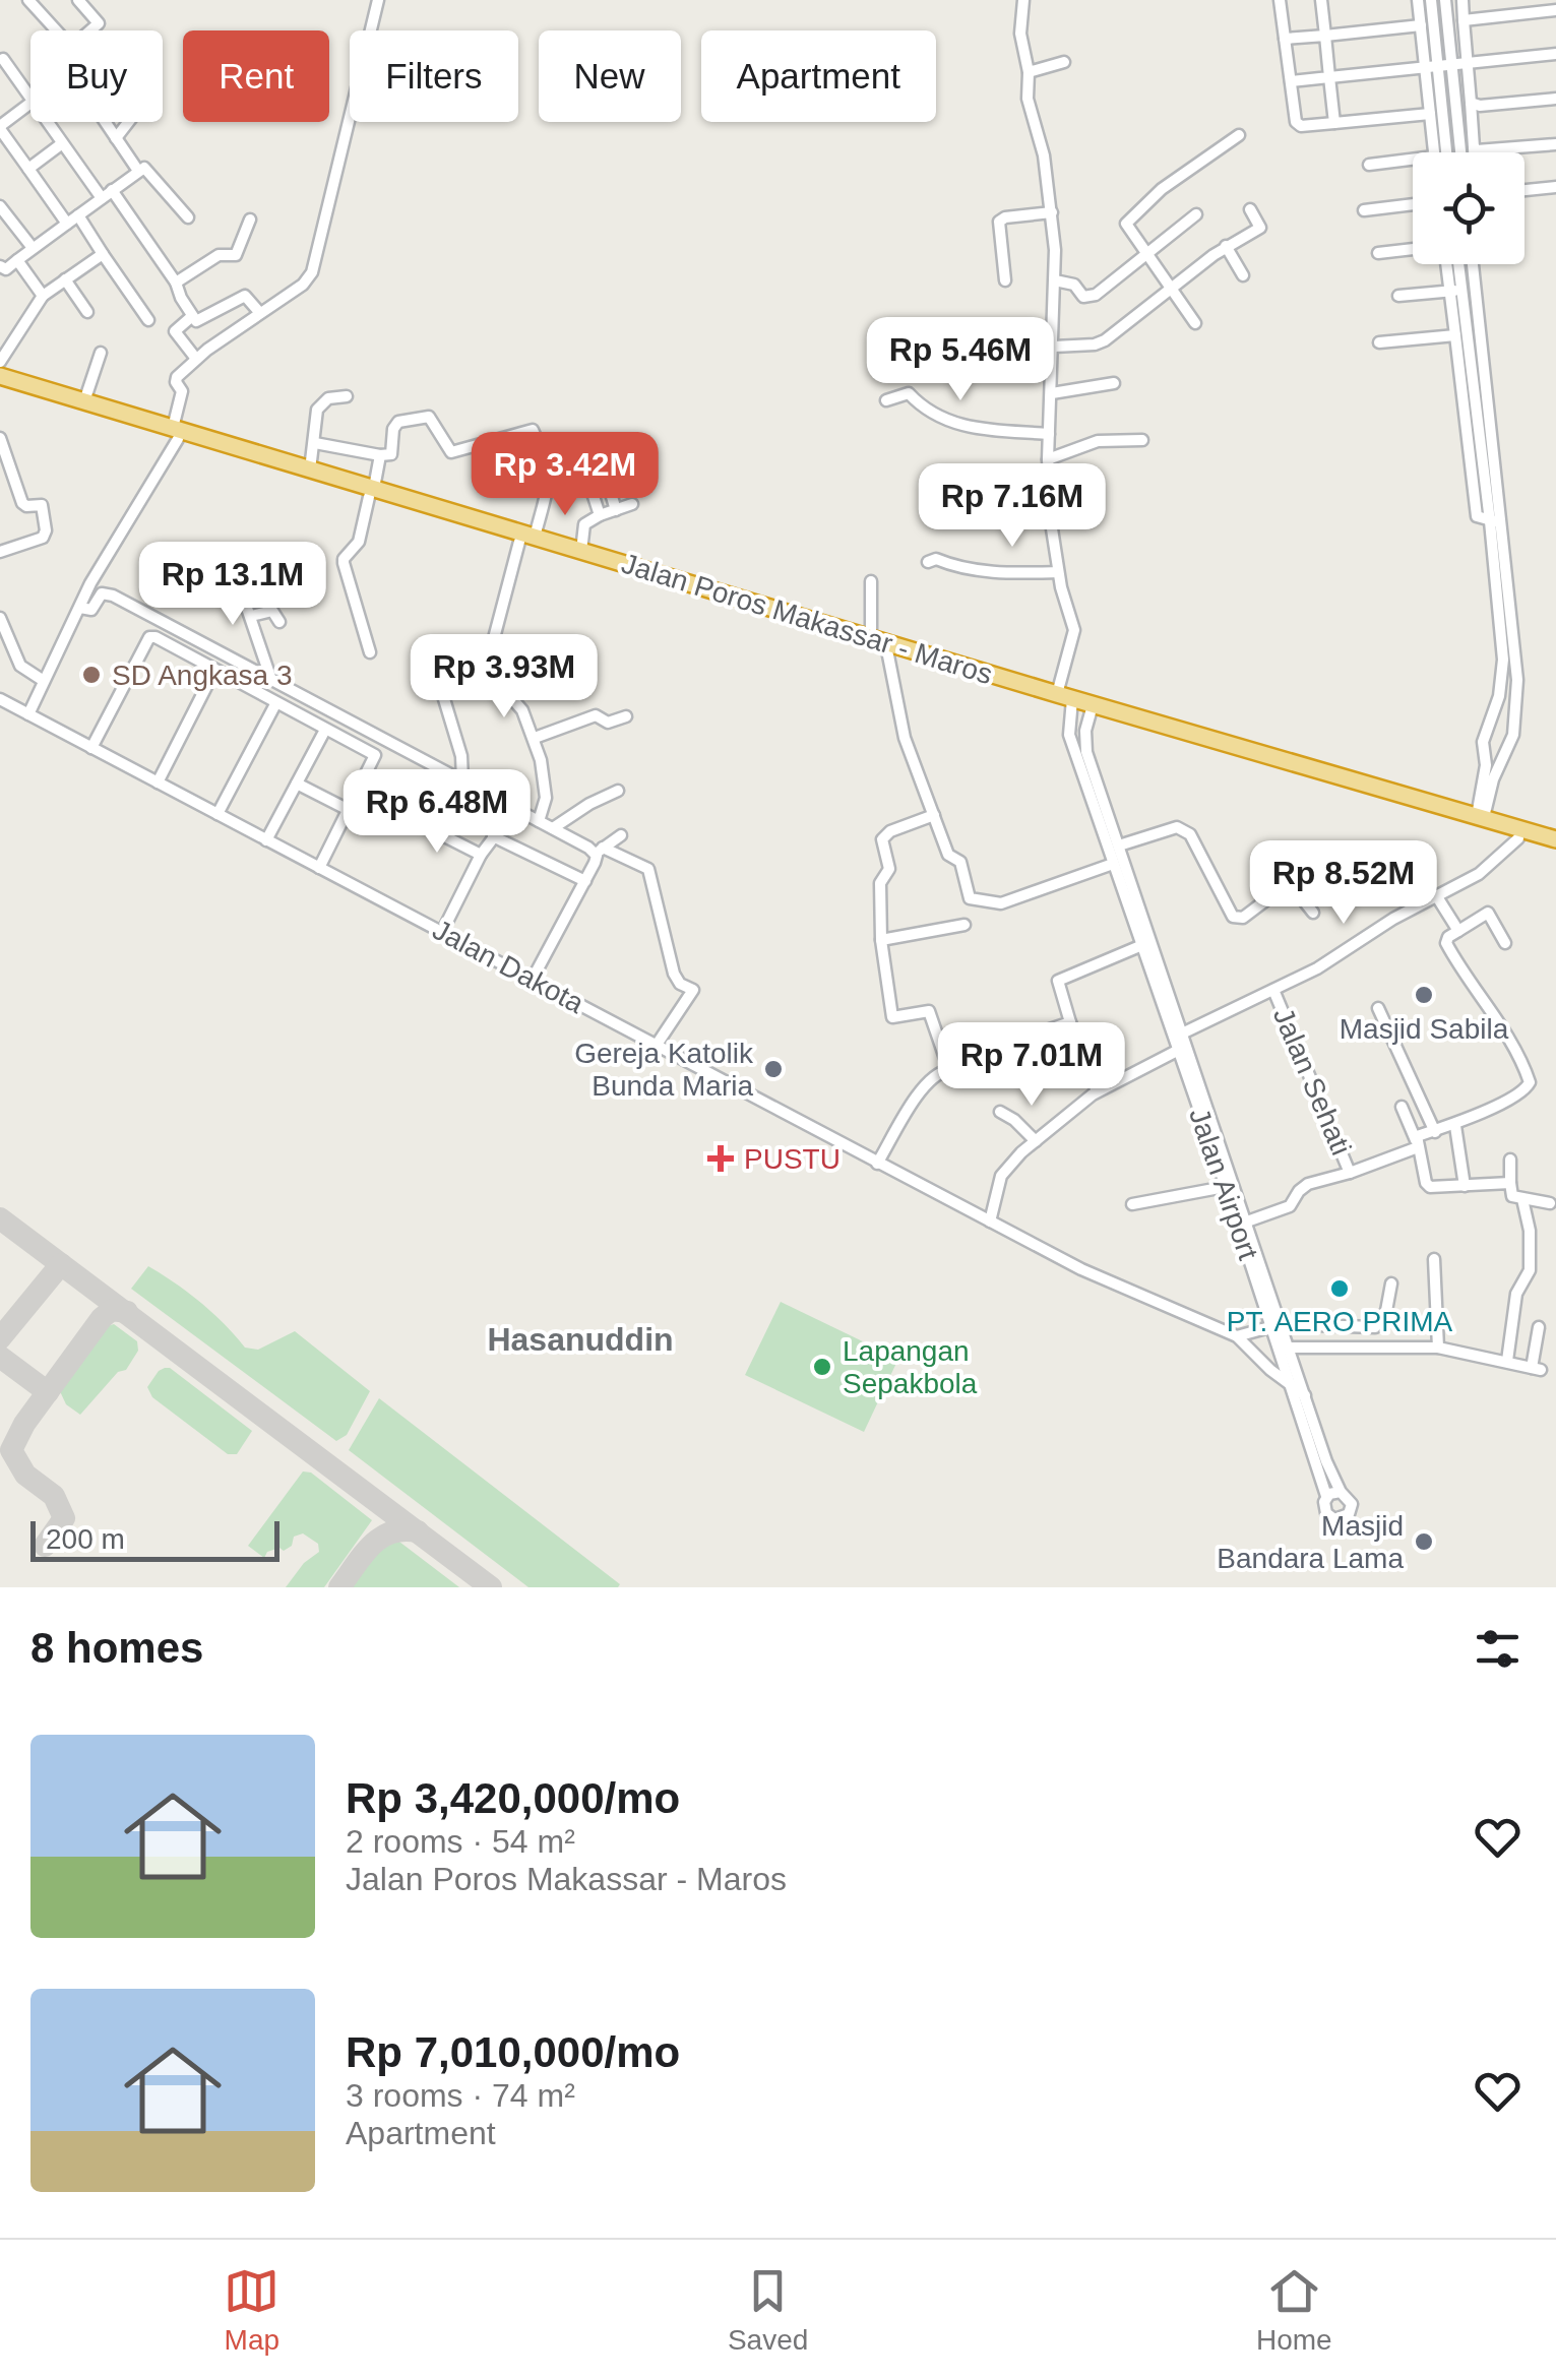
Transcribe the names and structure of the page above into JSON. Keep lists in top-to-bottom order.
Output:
{
  "streets": {
    "highway": ["Jalan Poros Makassar - Maros"],
    "street": ["Jalan Dakota", "Jalan Sehati", "Jalan Airport"]
  },
  "crossings": [
    ["Jalan Poros Makassar - Maros", "Jalan Airport"]
  ],
  "districts": ["Hasanuddin"],
  "places": {
    "other": [
      "SD Angkasa 3",
      "Masjid Sabila",
      "Gereja Katolik Bunda Maria",
      "PT. AERO PRIMA",
      "Lapangan Sepakbola",
      "Masjid Bandara Lama"
    ],
    "health": ["PUSTU"]
  },
  "scale_bar": "200 m",
  "page": {
    "chip": [
      "Buy",
      "Rent",
      "Filters",
      "New",
      "Apartment"
    ],
    "price": [
      "Rp 5.46M",
      "Rp 3.42M",
      "Rp 7.16M",
      "Rp 13.1M",
      "Rp 3.93M",
      "Rp 6.48M",
      "Rp 8.52M",
      "Rp 7.01M"
    ],
    "scale": "200 m",
    "heading": "8 homes",
    "list": [
      {
        "name": "Rp 3,420,000/mo",
        "note": "2 rooms · 54 m² · Jalan Poros Makassar - Maros"
      },
      {
        "name": "Rp 7,010,000/mo",
        "note": "3 rooms · 74 m² · Apartment"
      }
    ],
    "tabs": ["Map", "Saved", "Home"]
  }
}
